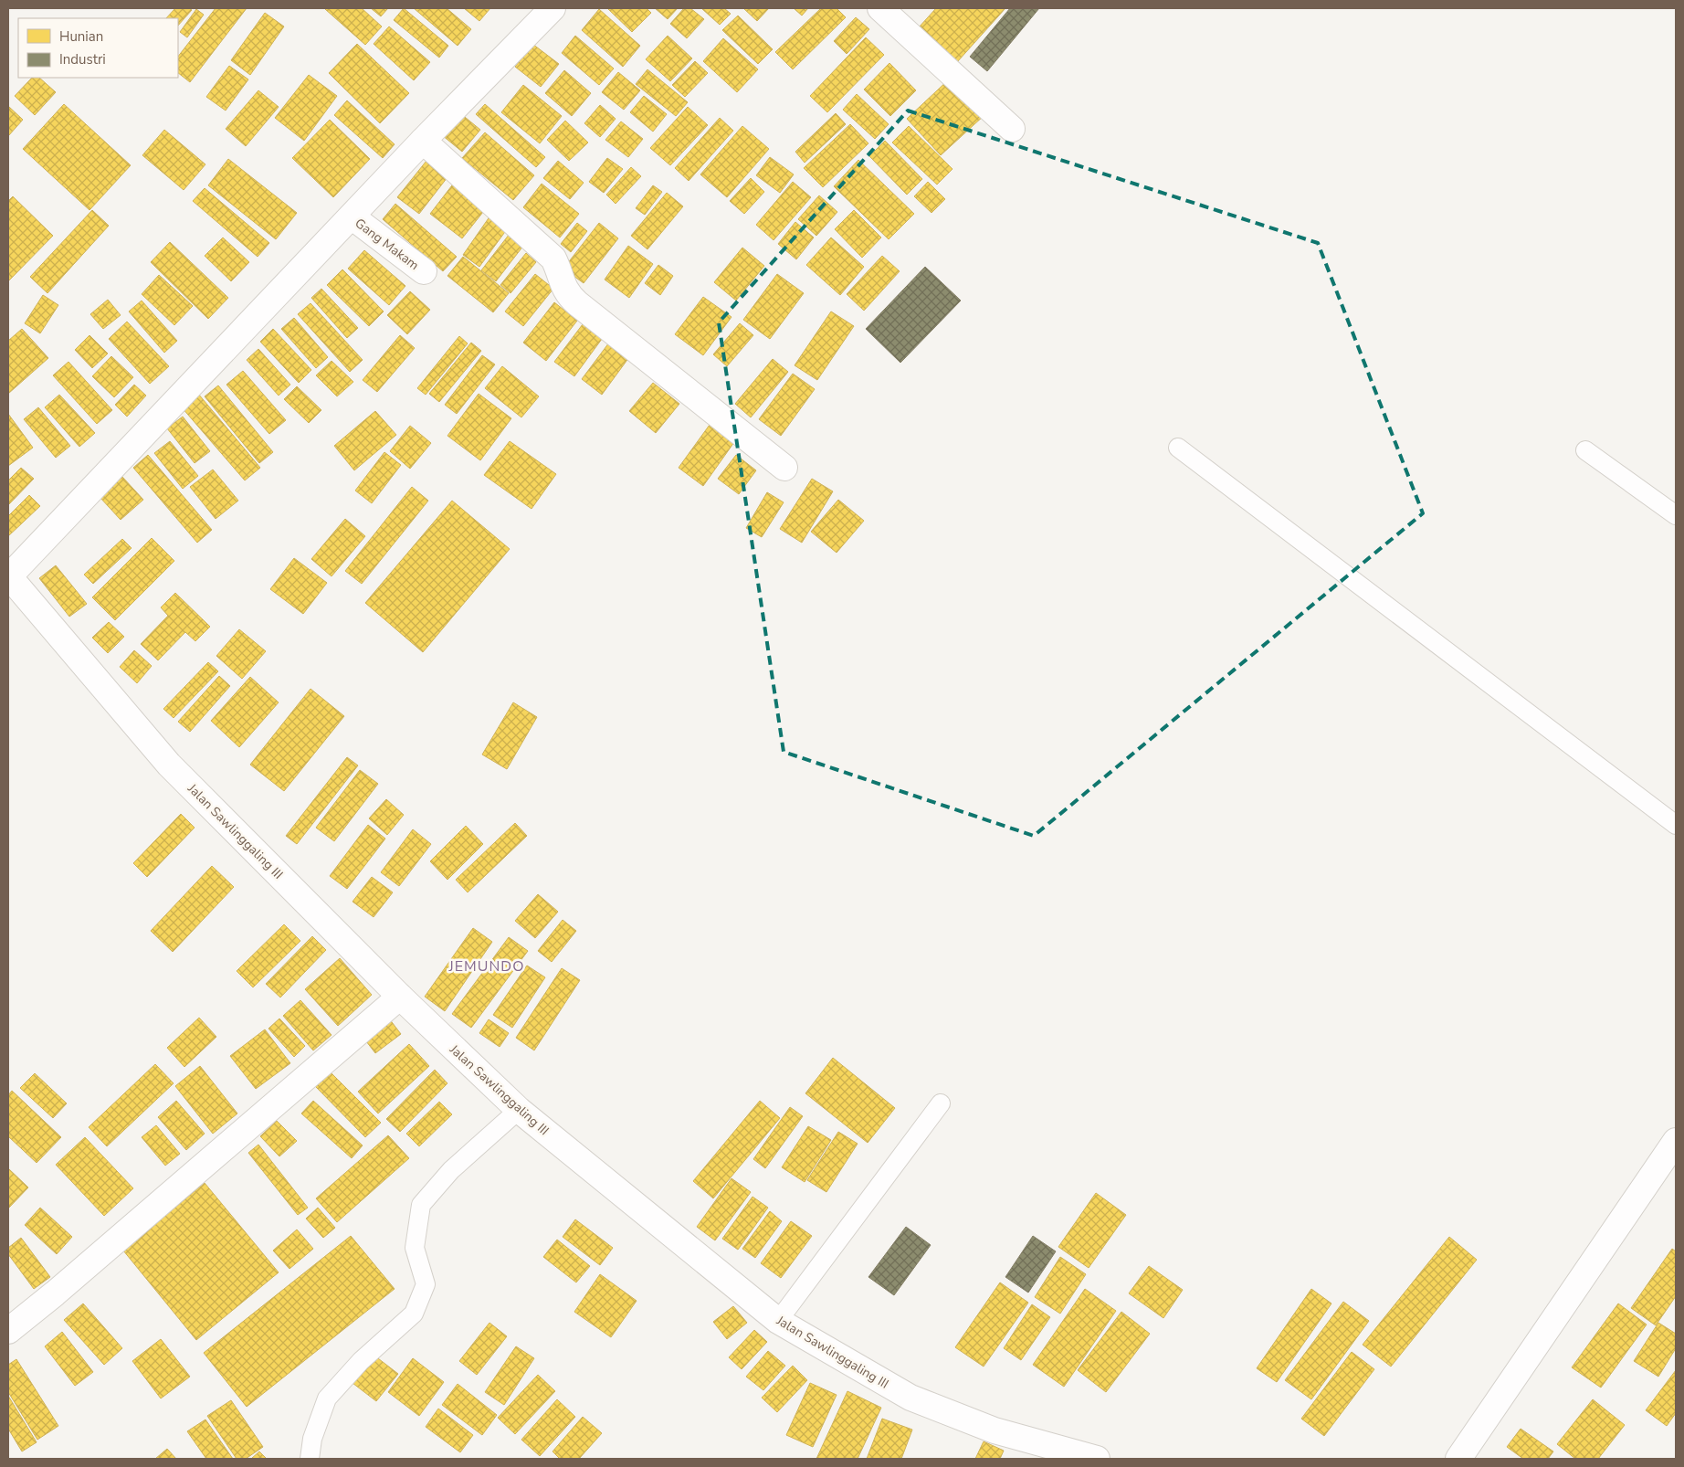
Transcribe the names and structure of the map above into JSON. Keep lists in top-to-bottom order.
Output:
{
  "streets": {
    "street": ["Gang Makam", "Jalan Sawlinggaling III"]
  },
  "districts": ["JEMUNDO"],
  "legend": ["Hunian", "Industri"]
}
